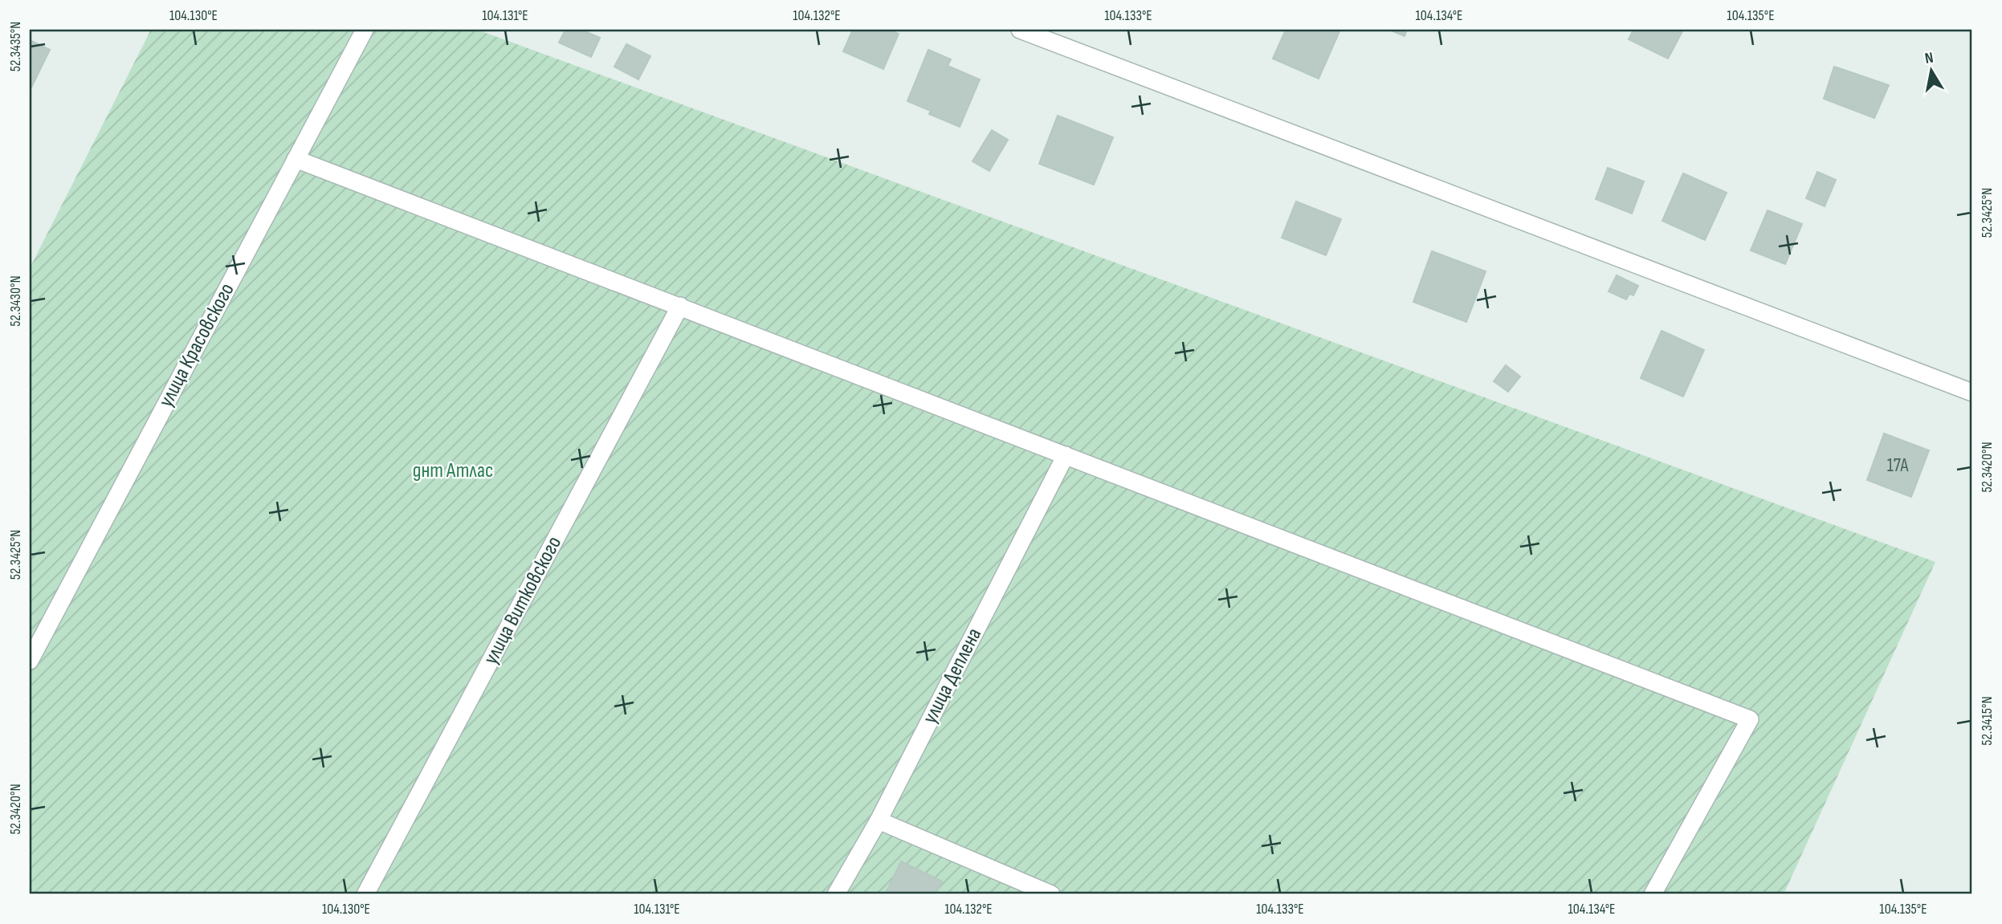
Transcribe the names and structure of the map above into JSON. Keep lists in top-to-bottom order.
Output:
{
  "streets": {
    "street": ["улица Красовского", "улица Витковского", "улица Деплена"]
  },
  "parks": ["днт Атлас"],
  "house_numbers": ["17А"],
  "north": "top",
  "coordinates": [
    "104.130°E",
    "104.131°E",
    "104.132°E",
    "104.133°E",
    "104.134°E",
    "104.135°E",
    "52.3435°N",
    "52.3425°N",
    "52.3430°N",
    "52.3420°N",
    "52.3415°N"
  ]
}
